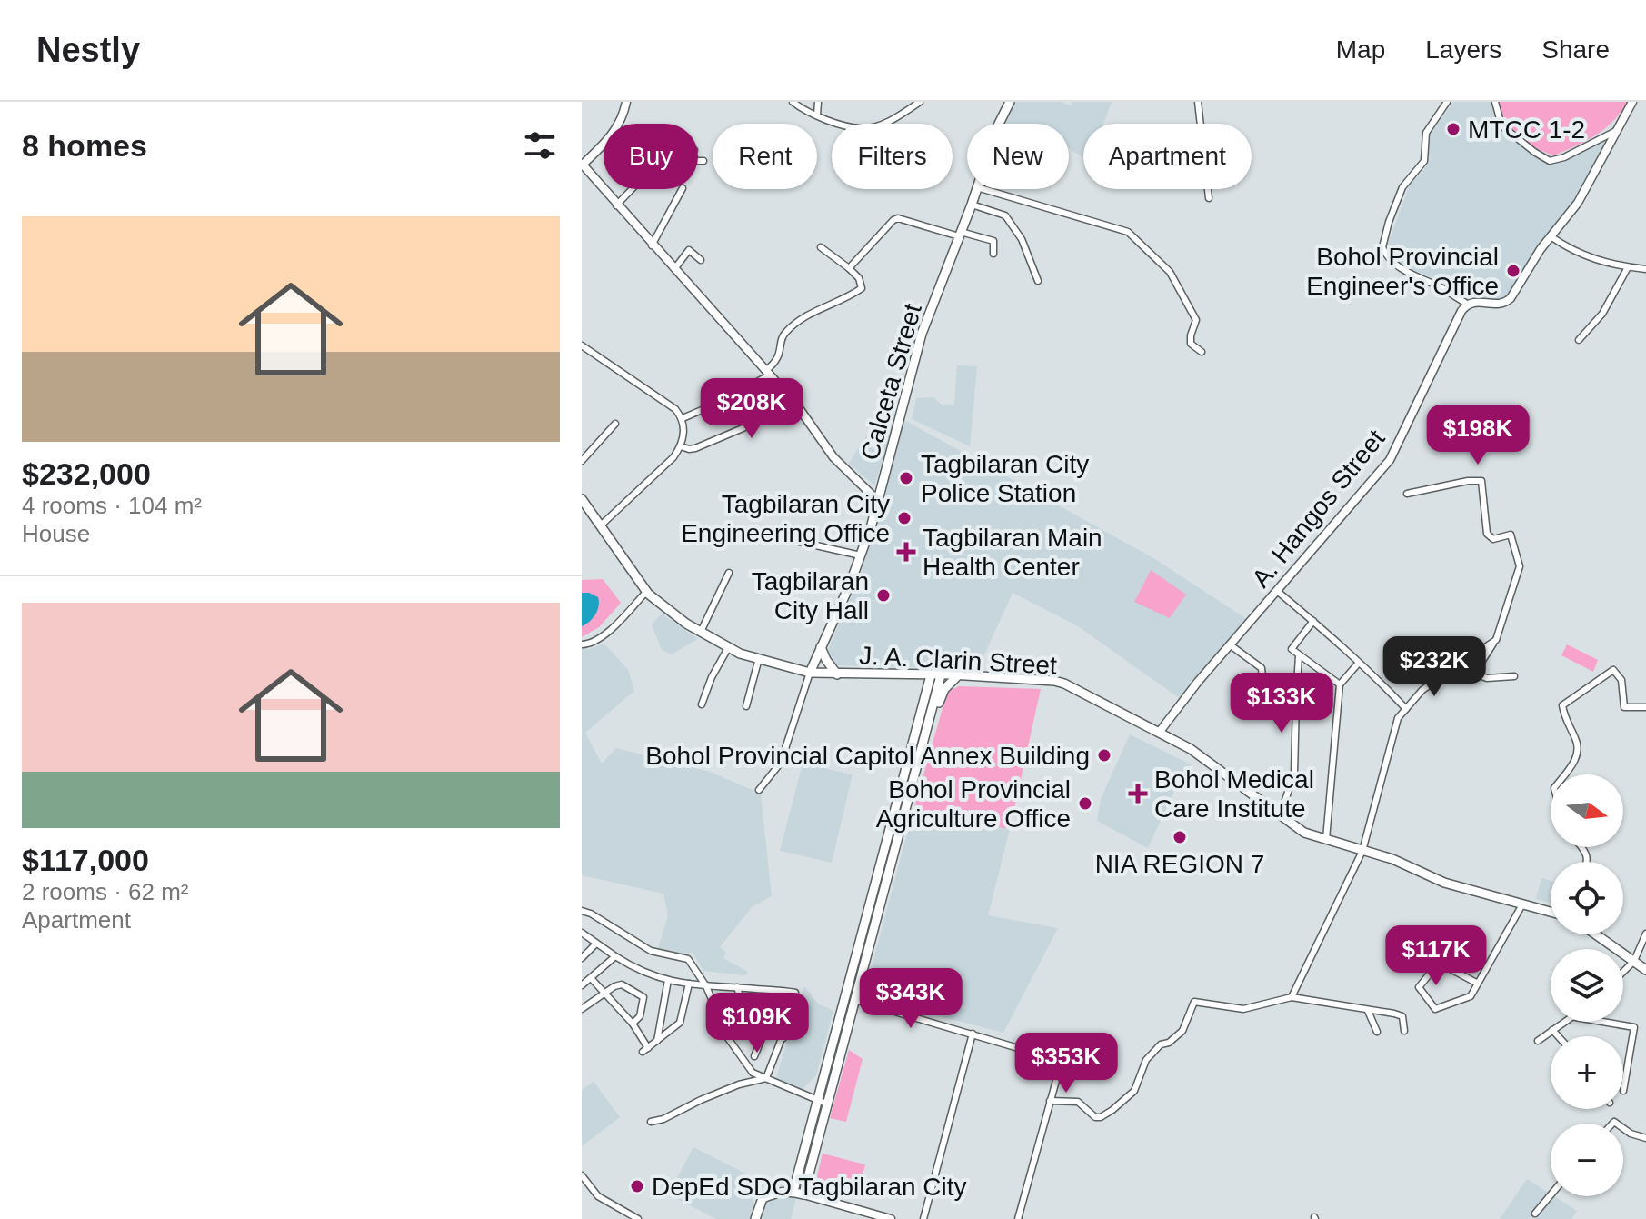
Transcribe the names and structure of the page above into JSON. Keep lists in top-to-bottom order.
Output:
{
  "streets": {
    "main road": ["Calceta Street", "J. A. Clarin Street"],
    "street": ["A. Hangos Street"]
  },
  "crossings": [
    ["Calceta Street", "J. A. Clarin Street"],
    ["A. Hangos Street", "J. A. Clarin Street"]
  ],
  "places": {
    "other": [
      "MTCC 1-2",
      "Bohol Provincial Engineer's Office",
      "Tagbilaran City Police Station",
      "Tagbilaran City Engineering Office",
      "Tagbilaran City Hall",
      "Bohol Provincial Capitol Annex Building",
      "Bohol Provincial Agriculture Office",
      "NIA REGION 7",
      "DepEd SDO Tagbilaran City"
    ],
    "health": ["Tagbilaran Main Health Center", "Bohol Medical Care Institute"]
  },
  "north": "right",
  "page": {
    "header": "Nestly",
    "nav": ["Map", "Layers", "Share"],
    "heading": "8 homes",
    "chip": [
      "Buy",
      "Rent",
      "Filters",
      "New",
      "Apartment"
    ],
    "list": [
      {
        "name": "$232,000",
        "note": "4 rooms · 104 m² · House"
      },
      {
        "name": "$117,000",
        "note": "2 rooms · 62 m² · Apartment"
      }
    ],
    "price": [
      "$208K",
      "$198K",
      "$232K",
      "$133K",
      "$117K",
      "$343K",
      "$109K",
      "$353K"
    ],
    "map_buttons": ["+", "−"]
  }
}
